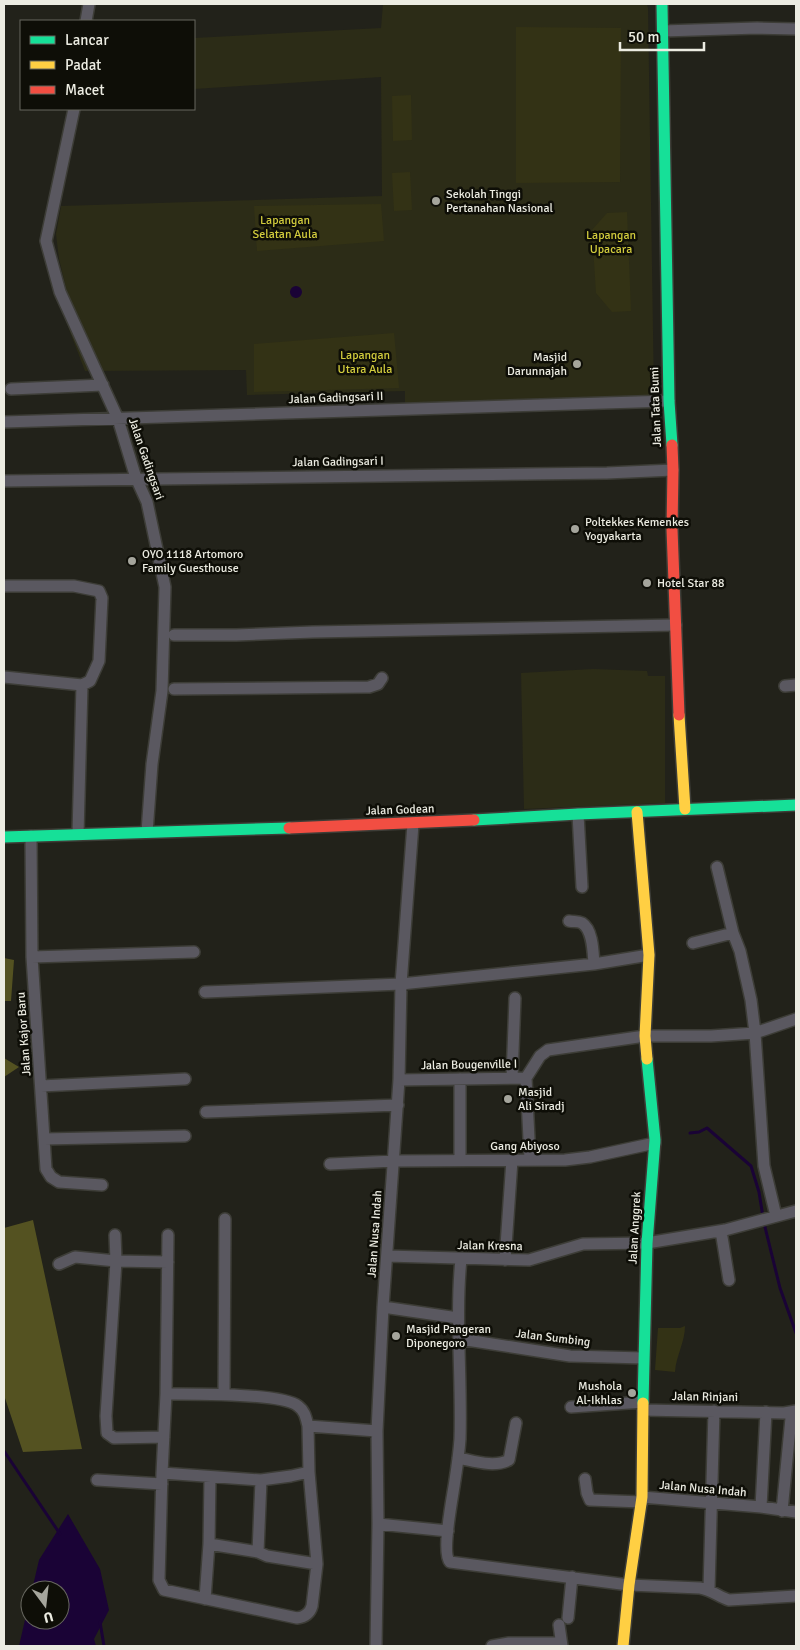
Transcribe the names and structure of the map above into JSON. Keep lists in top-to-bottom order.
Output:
{
  "streets": {
    "street": [
      "Jalan Gadingsari II",
      "Jalan Tata Bumi",
      "Jalan Gadingsari",
      "Jalan Gadingsari I",
      "Jalan Godean",
      "Jalan Kajor Baru",
      "Jalan Bougenville I",
      "Gang Abiyoso",
      "Jalan Anggrek",
      "Jalan Nusa Indah",
      "Jalan Kresna",
      "Jalan Sumbing",
      "Jalan Rinjani"
    ]
  },
  "crossings": [
    ["Jalan Gadingsari II", "Jalan Tata Bumi"],
    ["Jalan Gadingsari II", "Jalan Gadingsari"],
    ["Jalan Tata Bumi", "Jalan Gadingsari I"],
    ["Jalan Tata Bumi", "Jalan Godean"],
    ["Jalan Gadingsari", "Jalan Gadingsari I"],
    ["Jalan Gadingsari", "Jalan Godean"],
    ["Jalan Godean", "Jalan Kajor Baru"],
    ["Jalan Godean", "Jalan Anggrek"],
    ["Jalan Godean", "Jalan Nusa Indah"],
    ["Jalan Bougenville I", "Jalan Anggrek"],
    ["Jalan Bougenville I", "Jalan Nusa Indah"],
    ["Gang Abiyoso", "Jalan Anggrek"],
    ["Gang Abiyoso", "Jalan Nusa Indah"],
    ["Jalan Anggrek", "Jalan Nusa Indah"],
    ["Jalan Anggrek", "Jalan Kresna"],
    ["Jalan Anggrek", "Jalan Sumbing"],
    ["Jalan Anggrek", "Jalan Rinjani"],
    ["Jalan Nusa Indah", "Jalan Kresna"]
  ],
  "parks": ["Lapangan Selatan Aula", "Lapangan Upacara", "Lapangan Utara Aula"],
  "places": [
    "Sekolah Tinggi Pertanahan Nasional",
    "Masjid Darunnajah",
    "Poltekkes Kemenkes Yogyakarta",
    "OYO 1118 Artomoro Family Guesthouse",
    "Hotel Star 88",
    "Masjid Ali Siradj",
    "Masjid Pangeran Diponegoro",
    "Mushola Al-Ikhlas"
  ],
  "legend": ["Lancar", "Padat", "Macet"],
  "scale_bar": "50 m",
  "north": "bottom"
}
